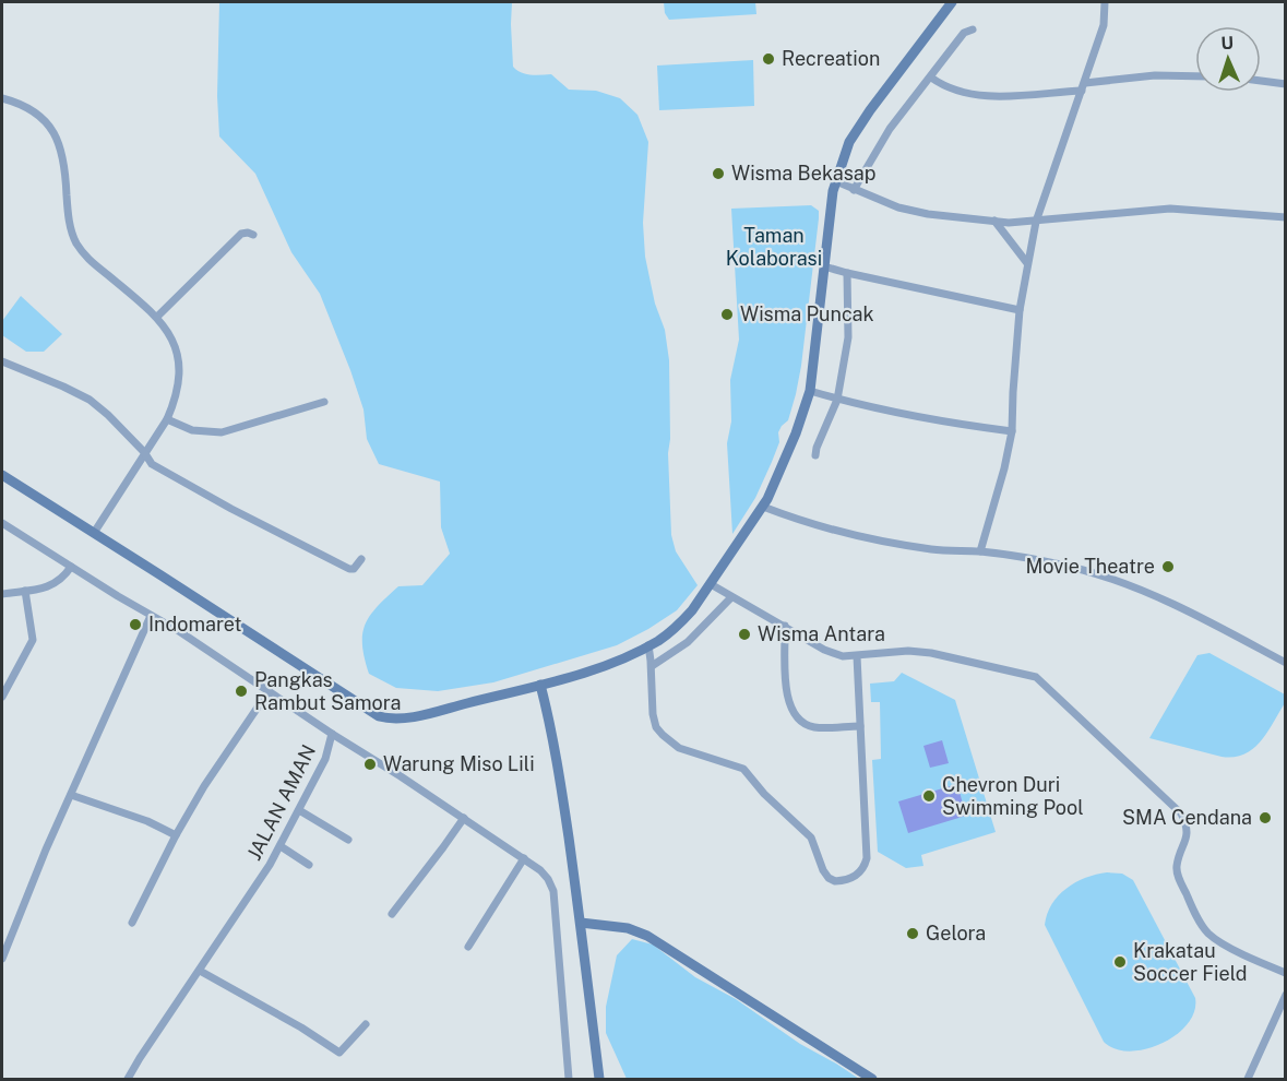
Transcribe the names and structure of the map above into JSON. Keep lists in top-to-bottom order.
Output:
{
  "streets": {
    "street": ["JALAN AMAN"]
  },
  "parks": ["Taman Kolaborasi"],
  "places": [
    "Recreation",
    "Wisma Bekasap",
    "Wisma Puncak",
    "Movie Theatre",
    "Indomaret",
    "Wisma Antara",
    "Pangkas Rambut Samora",
    "Warung Miso Lili",
    "Chevron Duri Swimming Pool",
    "SMA Cendana",
    "Gelora",
    "Krakatau Soccer Field"
  ],
  "north": "top"
}
